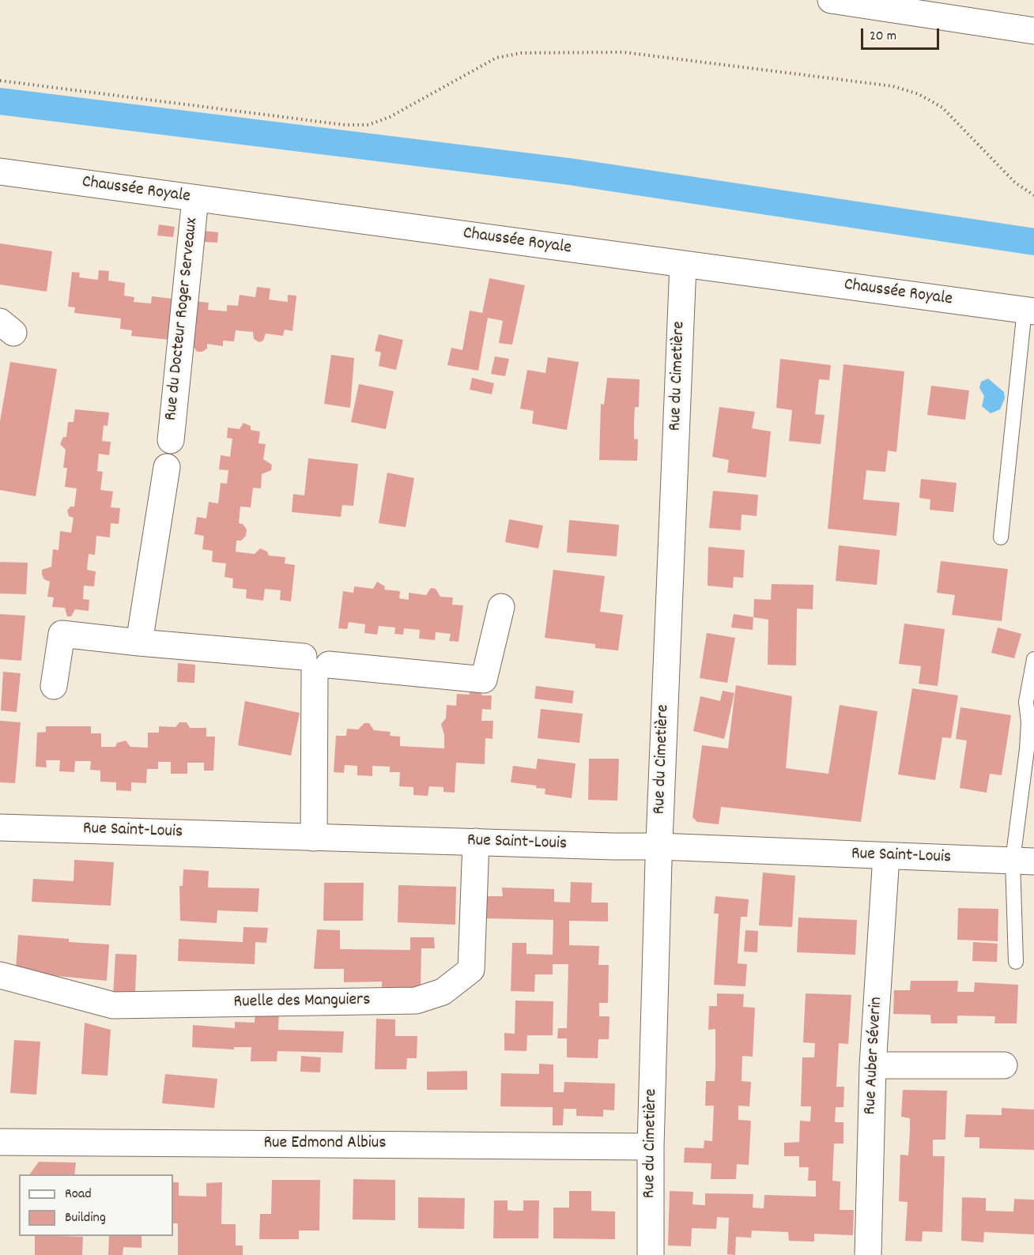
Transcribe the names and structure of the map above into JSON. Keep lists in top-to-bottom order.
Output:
{
  "streets": {
    "main road": [
      "Chaussée Royale",
      "Rue du Docteur Roger Serveaux",
      "Rue du Cimetière",
      "Rue Saint-Louis",
      "Ruelle des Manguiers",
      "Rue Auber Séverin",
      "Rue Edmond Albius"
    ]
  },
  "crossings": [
    ["Chaussée Royale", "Rue du Docteur Roger Serveaux"],
    ["Chaussée Royale", "Rue du Cimetière"],
    ["Rue du Cimetière", "Rue Saint-Louis"],
    ["Rue du Cimetière", "Rue Edmond Albius"],
    ["Rue Saint-Louis", "Ruelle des Manguiers"],
    ["Rue Saint-Louis", "Rue Auber Séverin"]
  ],
  "legend": ["Road", "Building"],
  "scale_bar": "20 m"
}
